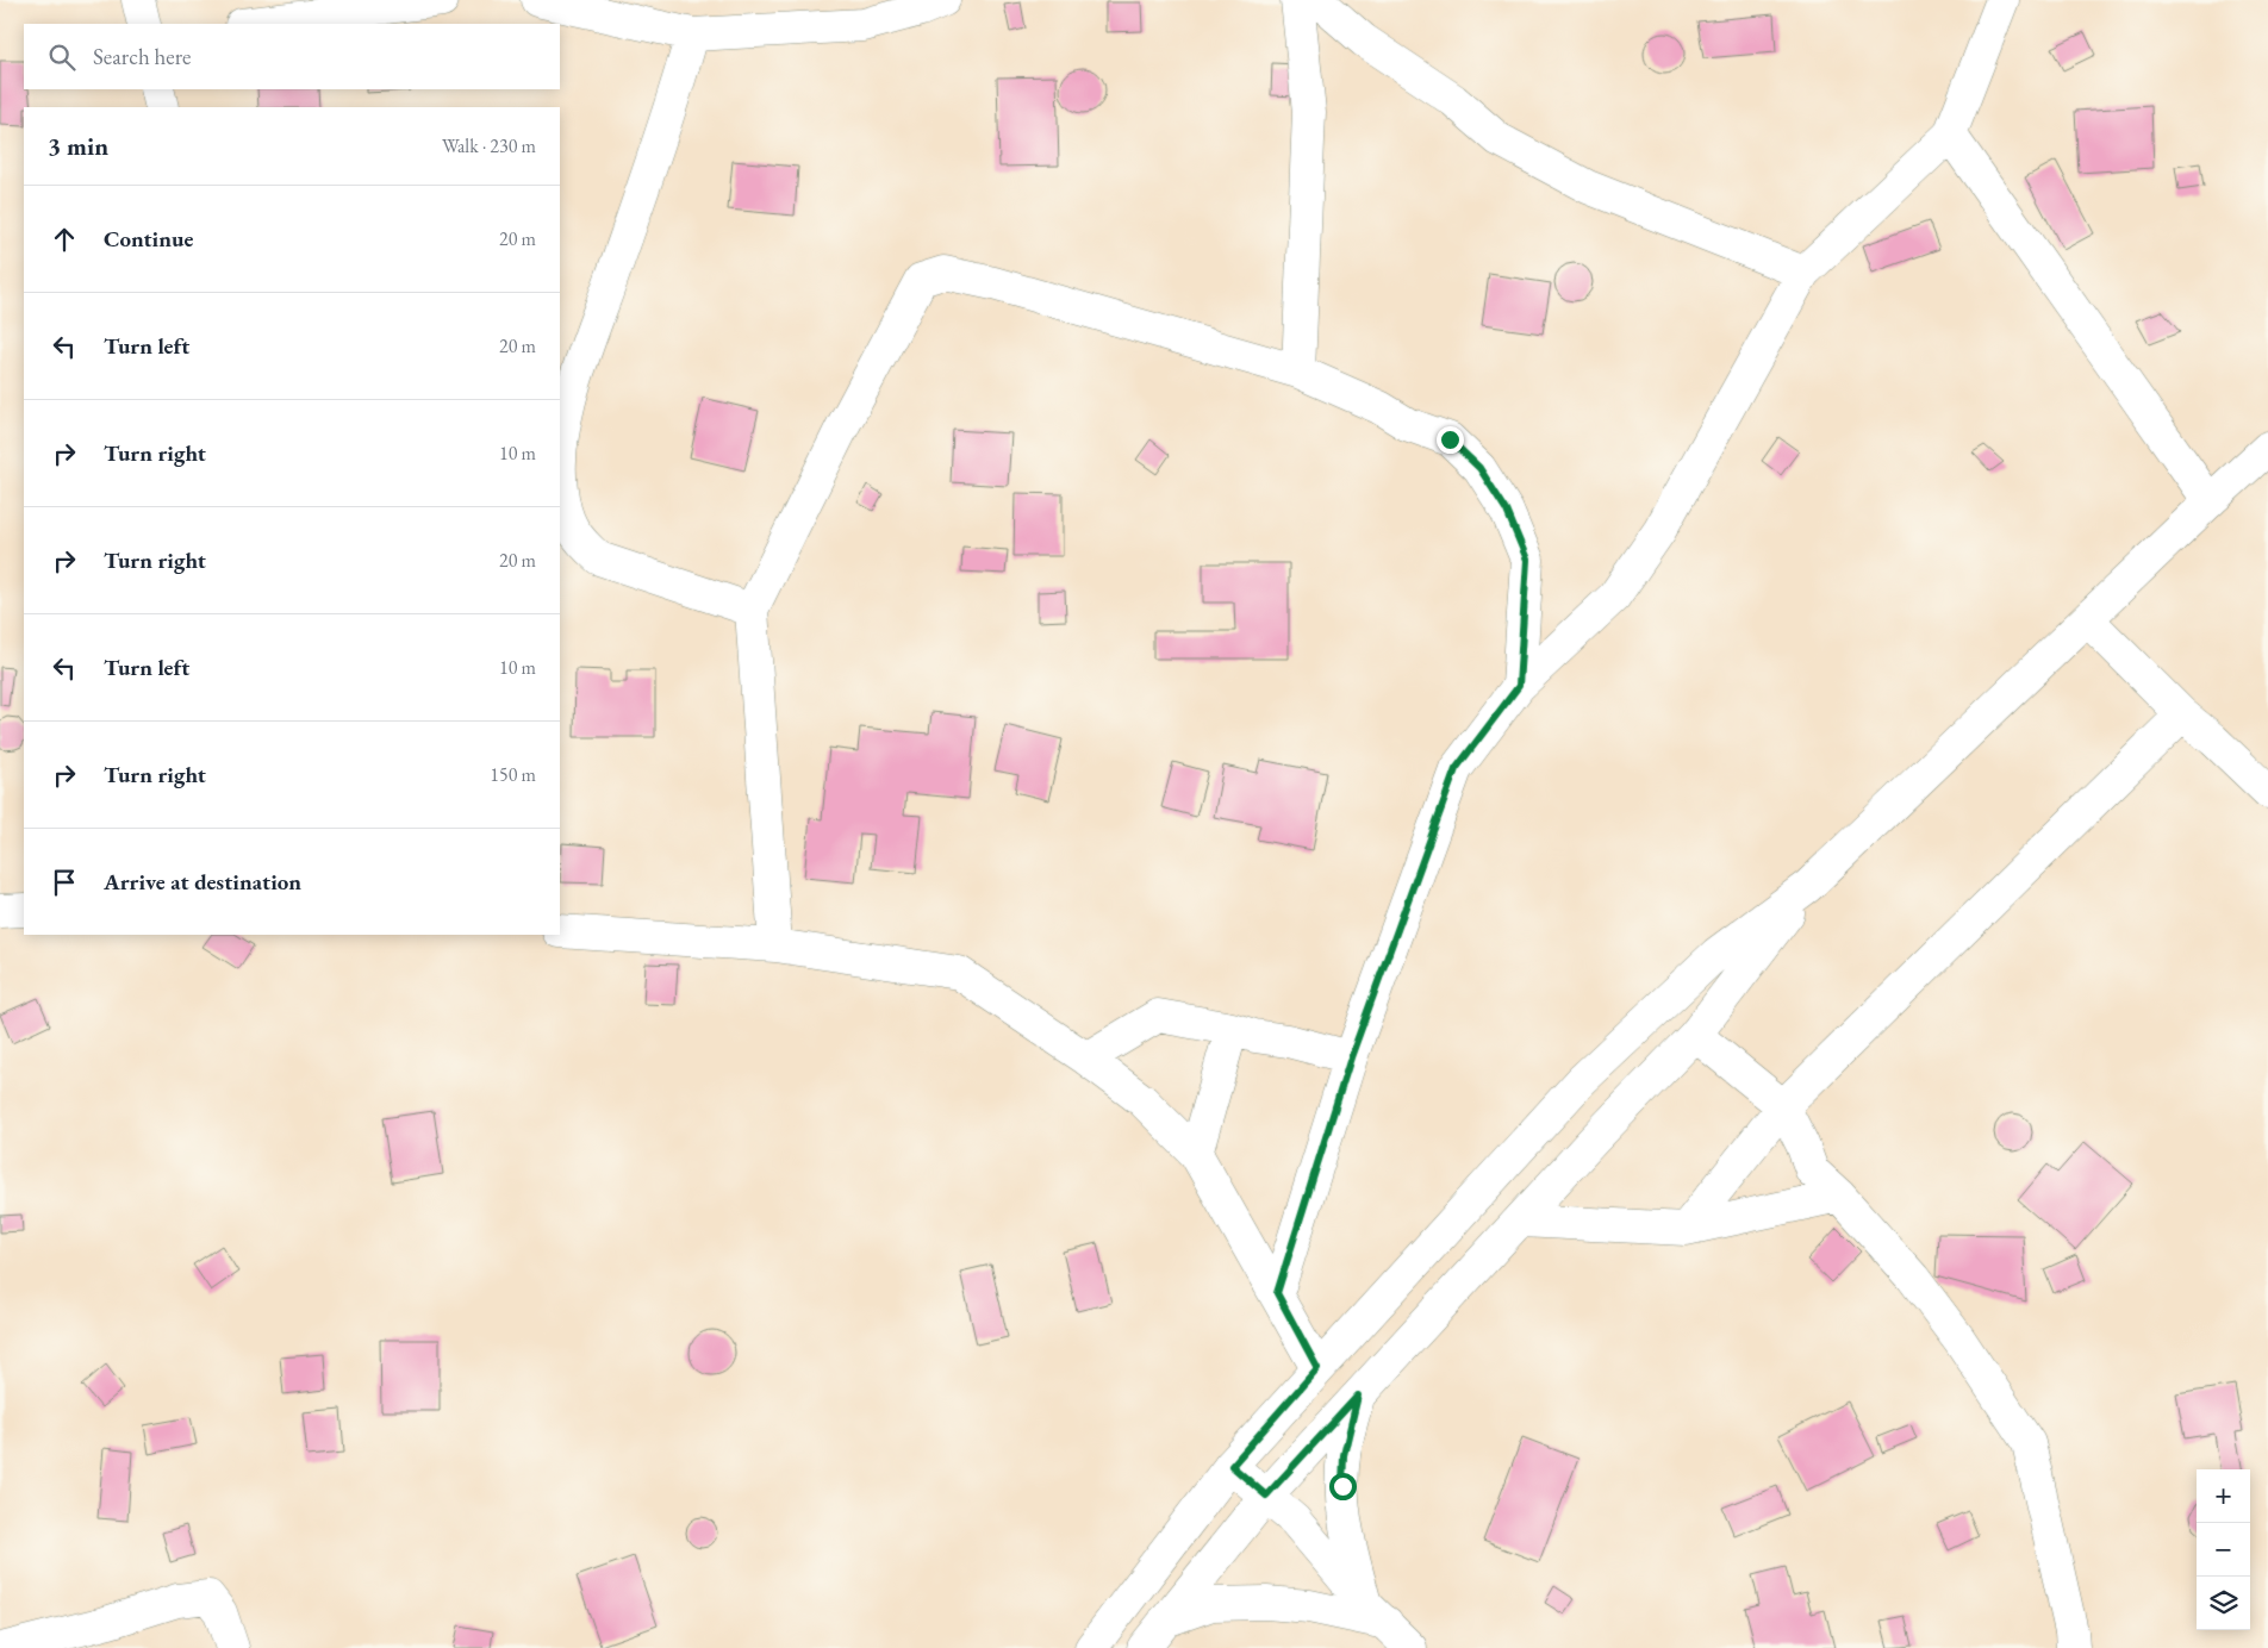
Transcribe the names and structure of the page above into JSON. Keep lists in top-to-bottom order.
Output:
{
  "page": {
    "search": "Search here",
    "heading": ["3 min", "Walk · 230 m"],
    "list": [
      ["Continue", "20 m"],
      ["Turn left", "20 m"],
      ["Turn right", "10 m"],
      ["Turn right", "20 m"],
      ["Turn left", "10 m"],
      ["Turn right", "150 m"],
      "Arrive at destination"
    ],
    "map_buttons": ["+", "−"]
  }
}
